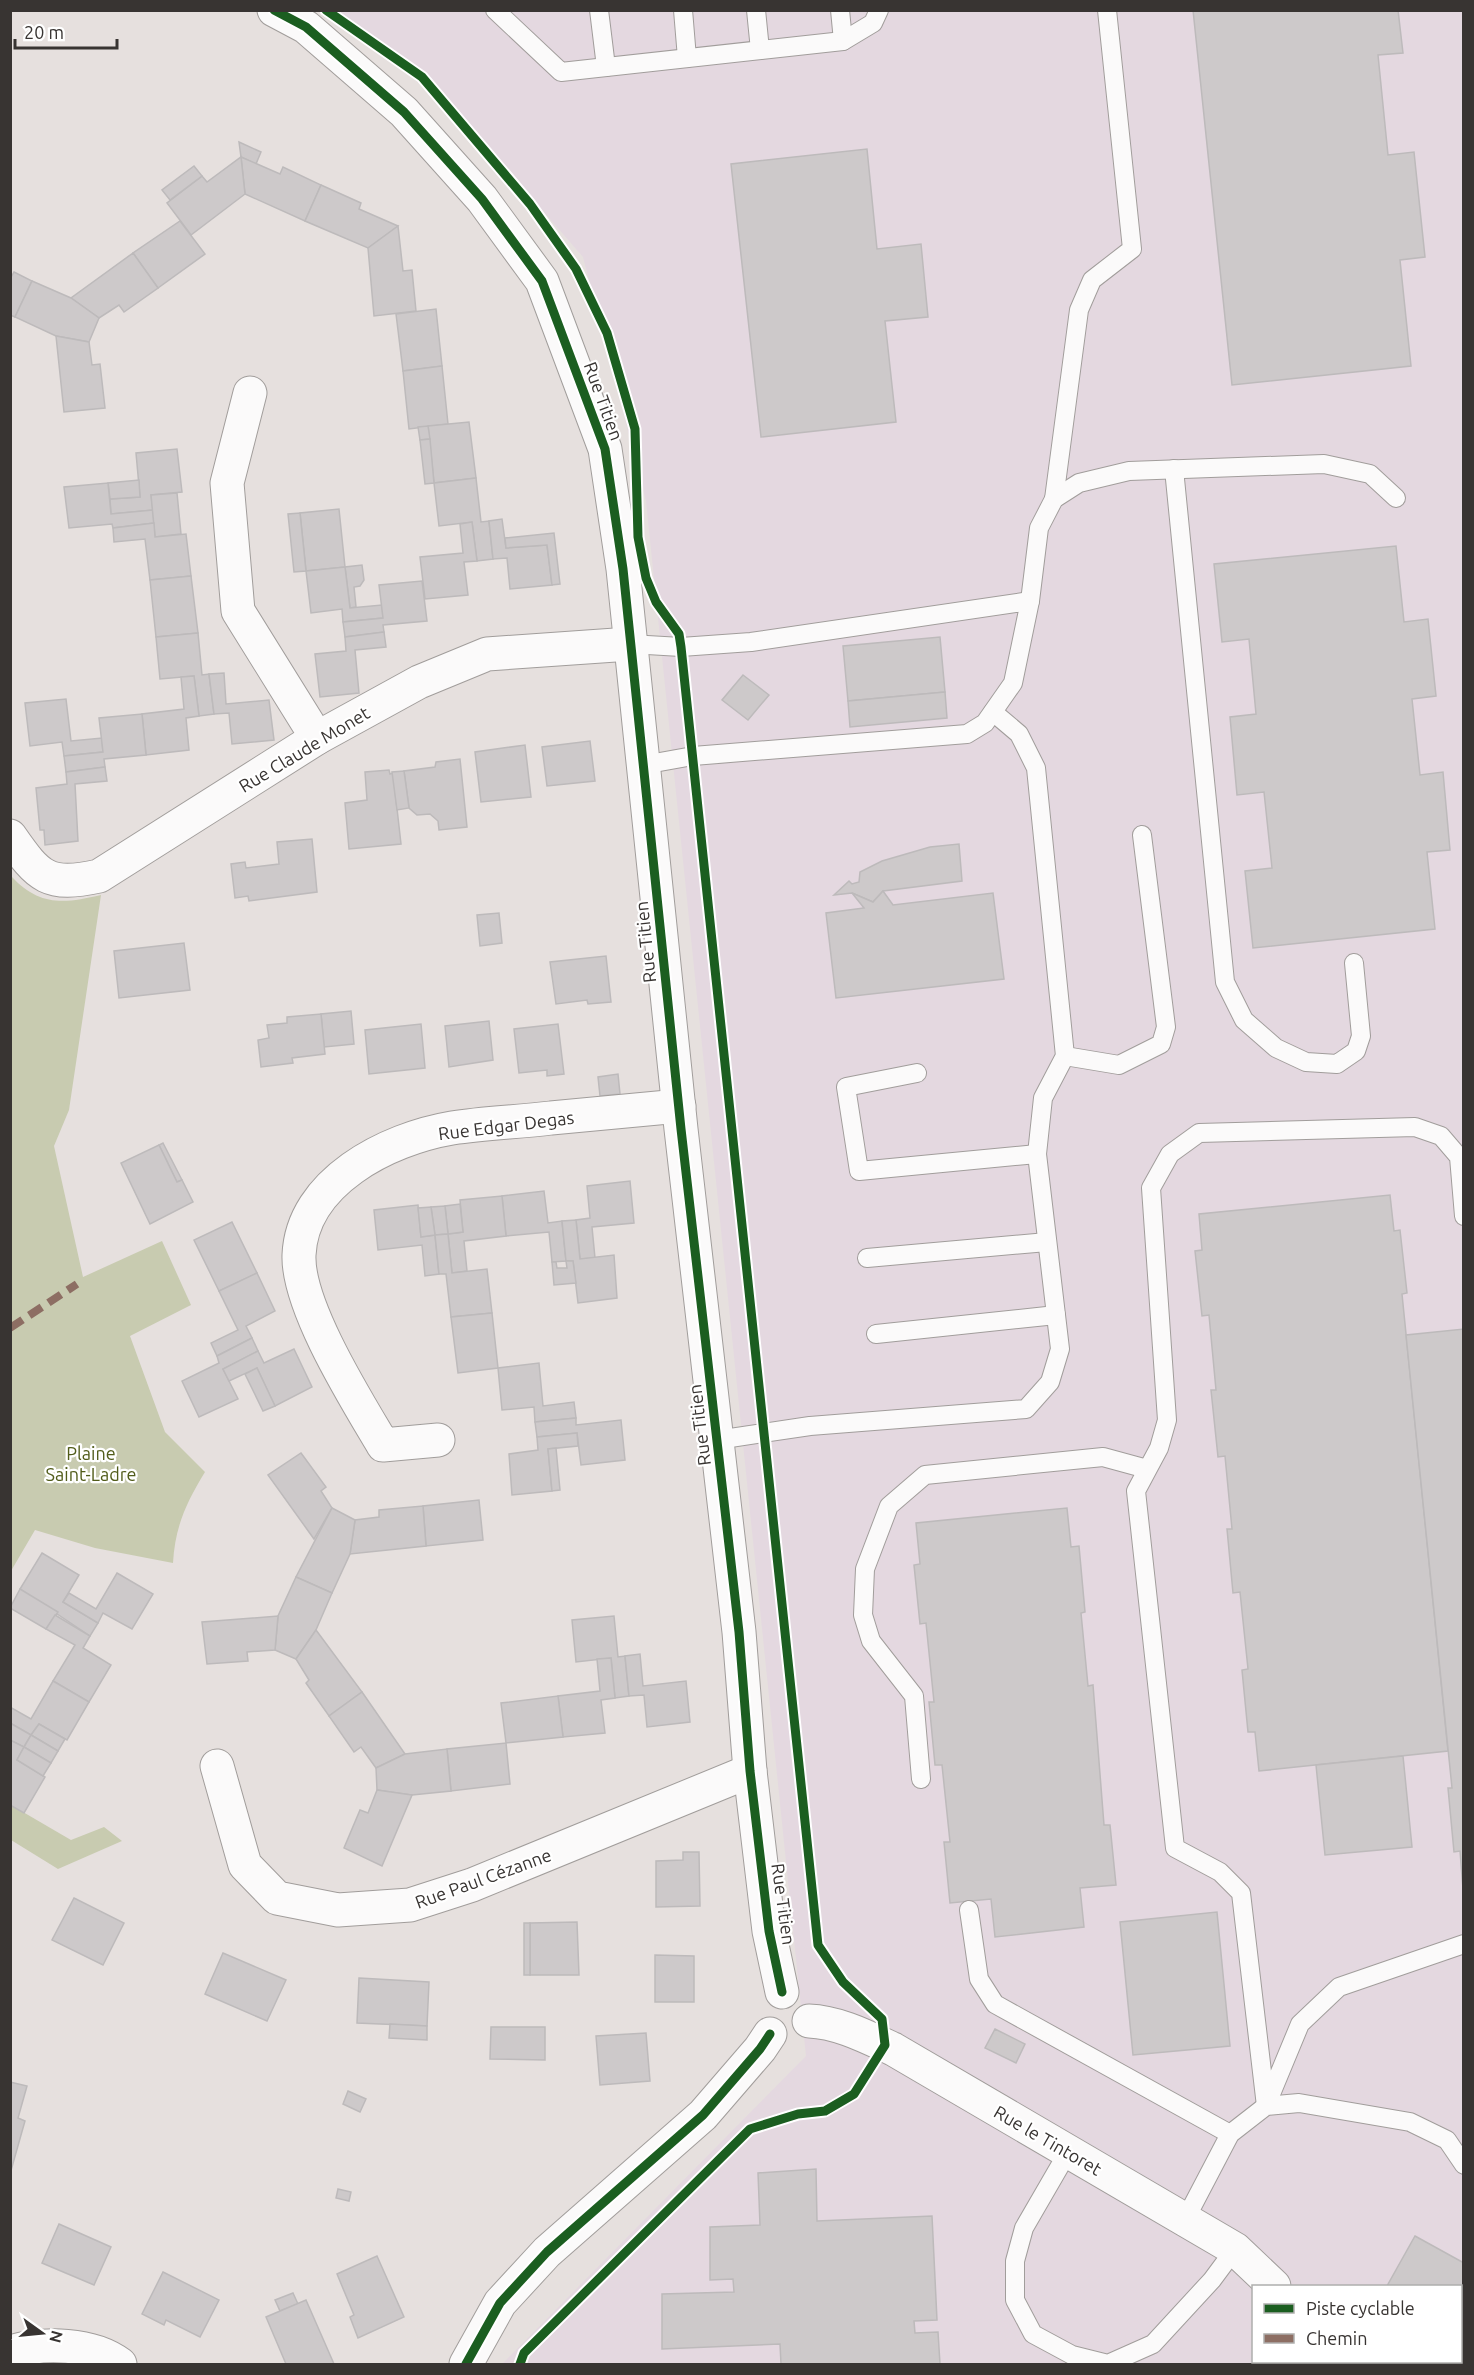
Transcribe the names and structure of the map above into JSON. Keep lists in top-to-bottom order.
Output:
{
  "streets": {
    "street": [
      "Rue Titien",
      "Rue Claude Monet",
      "Rue Edgar Degas",
      "Rue Paul Cézanne",
      "Rue le Tintoret"
    ]
  },
  "crossings": [
    ["Rue Titien", "Rue Claude Monet"],
    ["Rue Titien", "Rue Edgar Degas"],
    ["Rue Titien", "Rue Paul Cézanne"],
    ["Rue Titien", "Rue le Tintoret"]
  ],
  "parks": ["Plaine Saint-Ladre"],
  "legend": ["Piste cyclable", "Chemin"],
  "scale_bar": "20 m",
  "north": "right"
}
